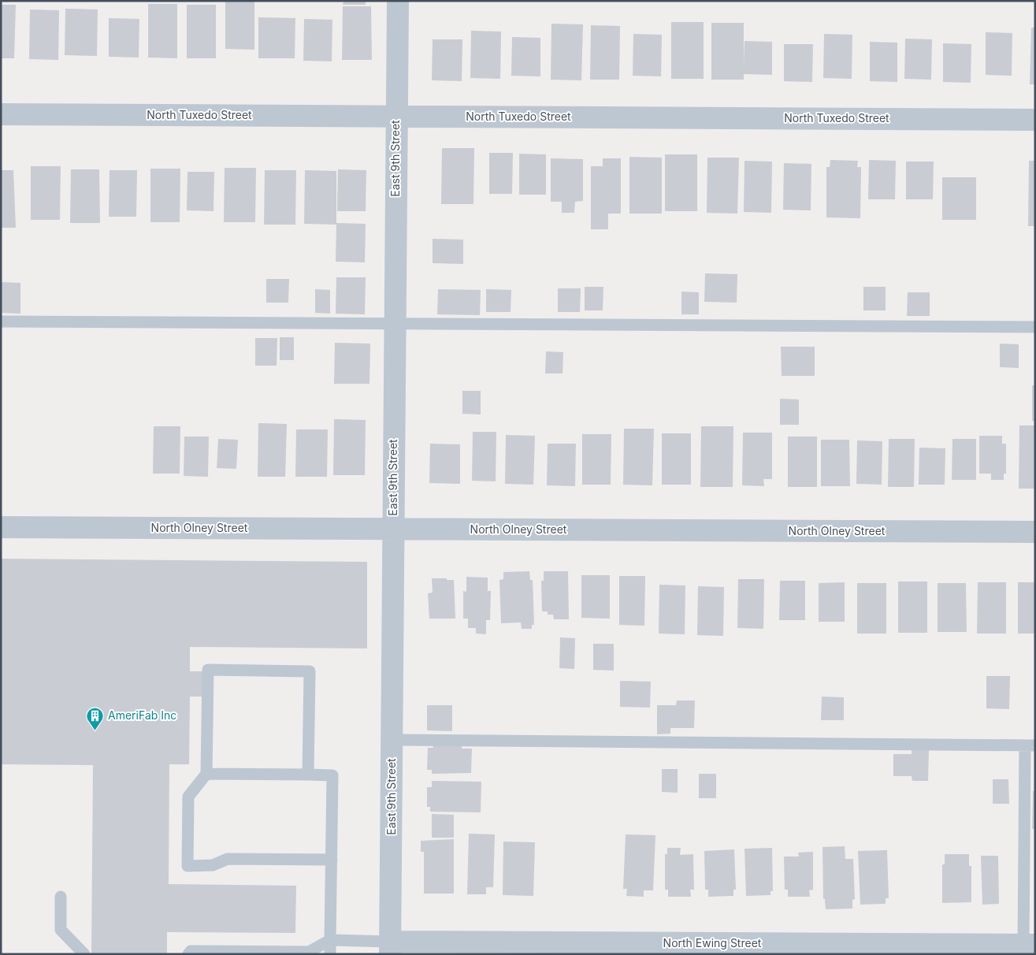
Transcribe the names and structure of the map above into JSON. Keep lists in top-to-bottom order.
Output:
{
  "streets": {
    "street": [
      "North Tuxedo Street",
      "East 9th Street",
      "North Olney Street",
      "North Ewing Street"
    ]
  },
  "crossings": [
    ["North Tuxedo Street", "East 9th Street"],
    ["East 9th Street", "North Olney Street"],
    ["East 9th Street", "North Ewing Street"]
  ],
  "places": {
    "building": ["AmeriFab Inc"]
  }
}
